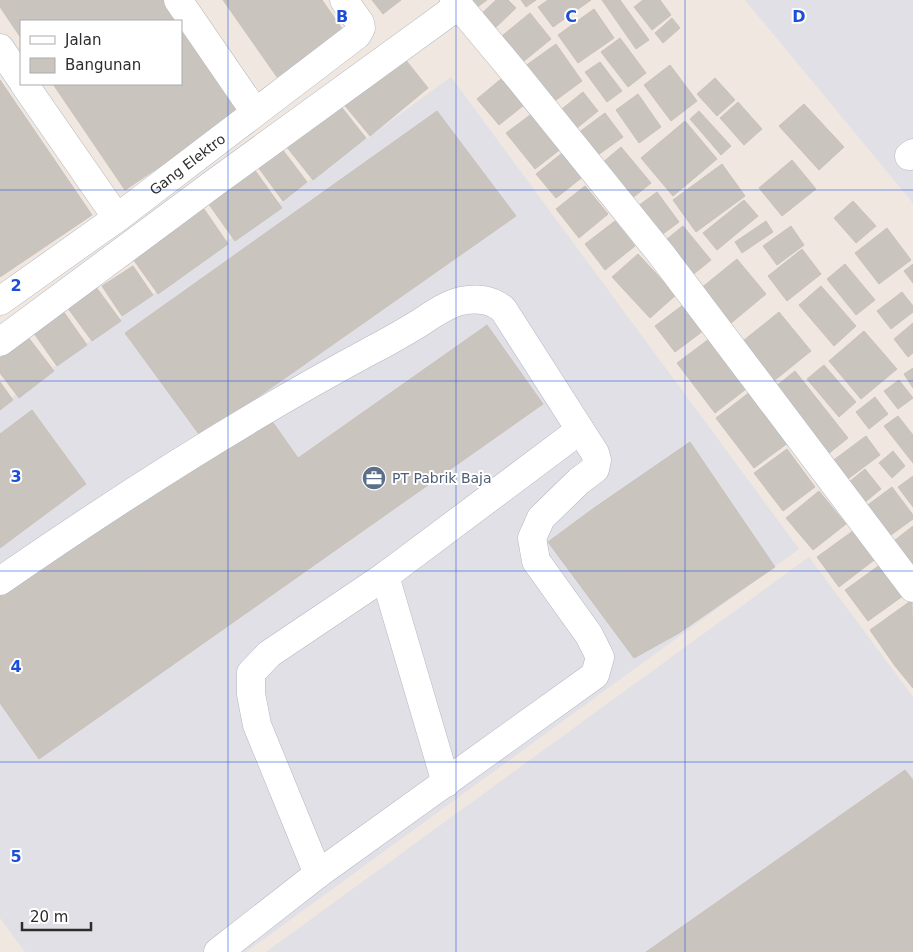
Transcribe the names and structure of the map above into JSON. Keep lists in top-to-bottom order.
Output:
{
  "streets": {
    "street": ["Gang Elektro"]
  },
  "places": {
    "office": ["PT Pabrik Baja"]
  },
  "legend": ["Jalan", "Bangunan"],
  "scale_bar": "20 m",
  "grid": {
    "columns": ["B", "C", "D"],
    "rows": [
      "2",
      "3",
      "4",
      "5"
    ]
  }
}
